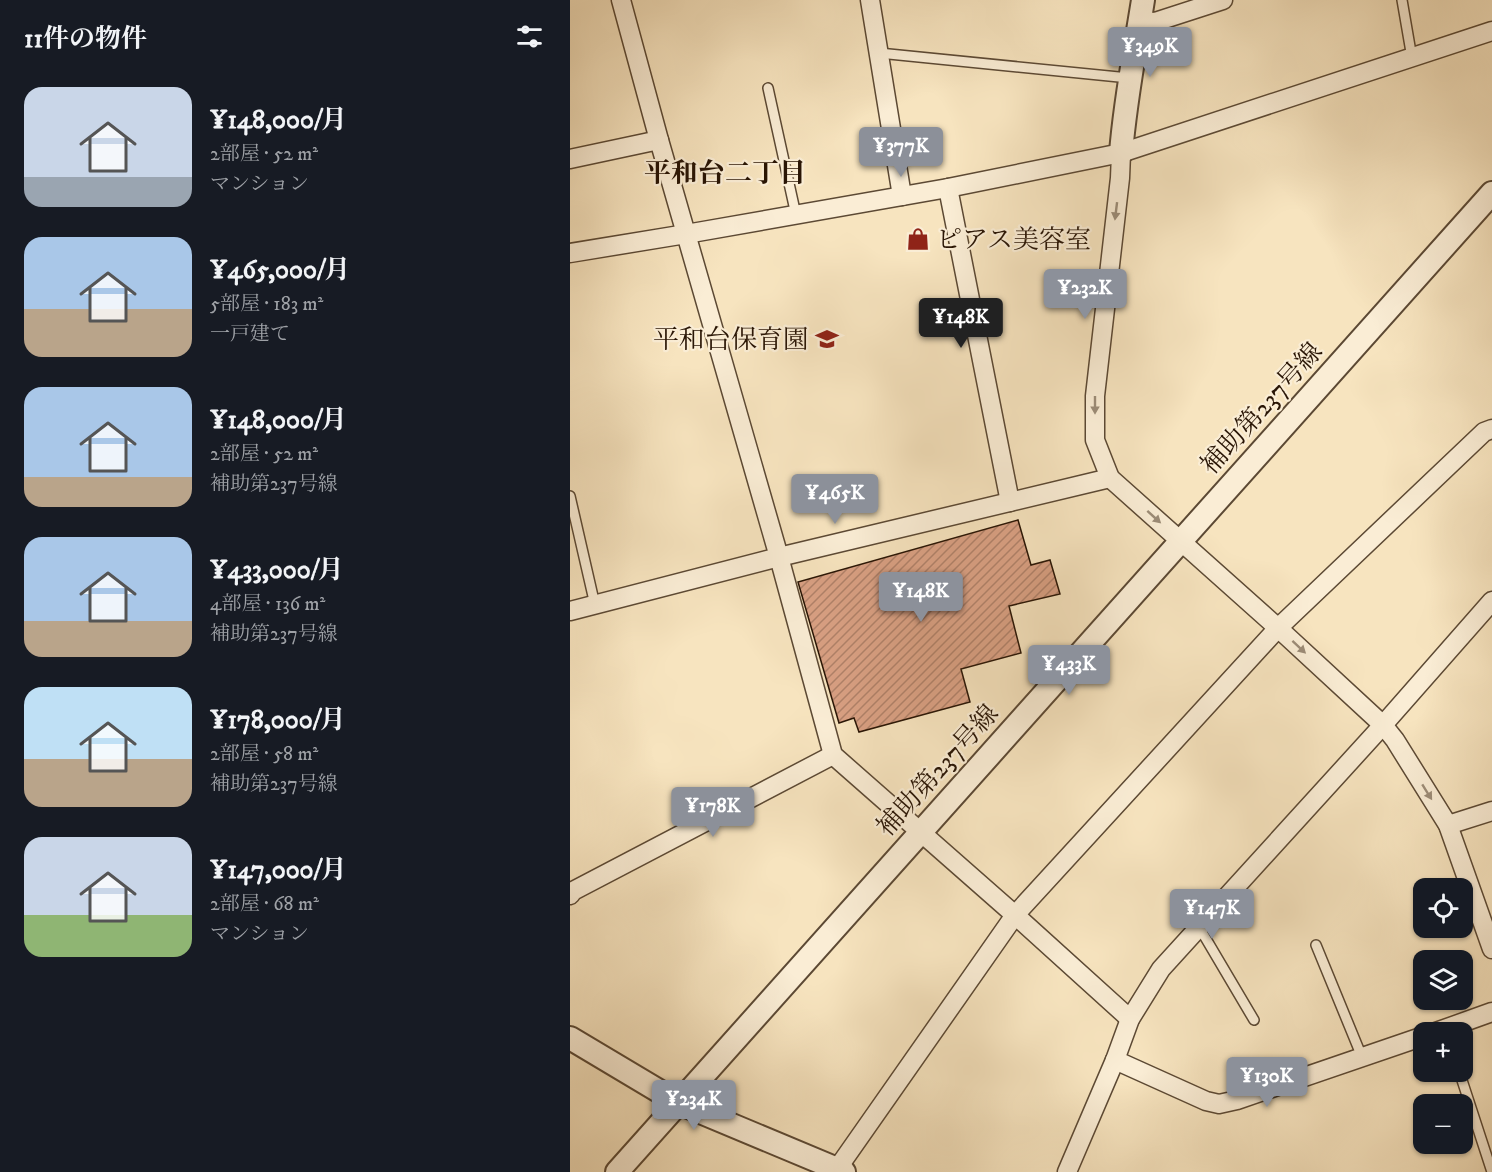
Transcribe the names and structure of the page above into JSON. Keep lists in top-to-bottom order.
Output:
{
  "streets": {
    "street": ["補助第237号線"]
  },
  "districts": ["平和台二丁目"],
  "places": {
    "shop": ["ピアス美容室"],
    "school or university": ["平和台保育園"]
  },
  "page": {
    "heading": "11件の物件",
    "price": [
      "¥349K",
      "¥377K",
      "¥232K",
      "¥148K",
      "¥465K",
      "¥148K",
      "¥433K",
      "¥178K",
      "¥147K",
      "¥130K",
      "¥234K"
    ],
    "list": [
      {
        "name": "¥148,000/月",
        "note": "2部屋 · 52 m² · マンション"
      },
      {
        "name": "¥465,000/月",
        "note": "5部屋 · 183 m² · 一戸建て"
      },
      {
        "name": "¥148,000/月",
        "note": "2部屋 · 52 m² · 補助第237号線"
      },
      {
        "name": "¥433,000/月",
        "note": "4部屋 · 136 m² · 補助第237号線"
      },
      {
        "name": "¥178,000/月",
        "note": "2部屋 · 58 m² · 補助第237号線"
      },
      {
        "name": "¥147,000/月",
        "note": "2部屋 · 68 m² · マンション"
      }
    ],
    "map_buttons": ["+", "−"]
  }
}
